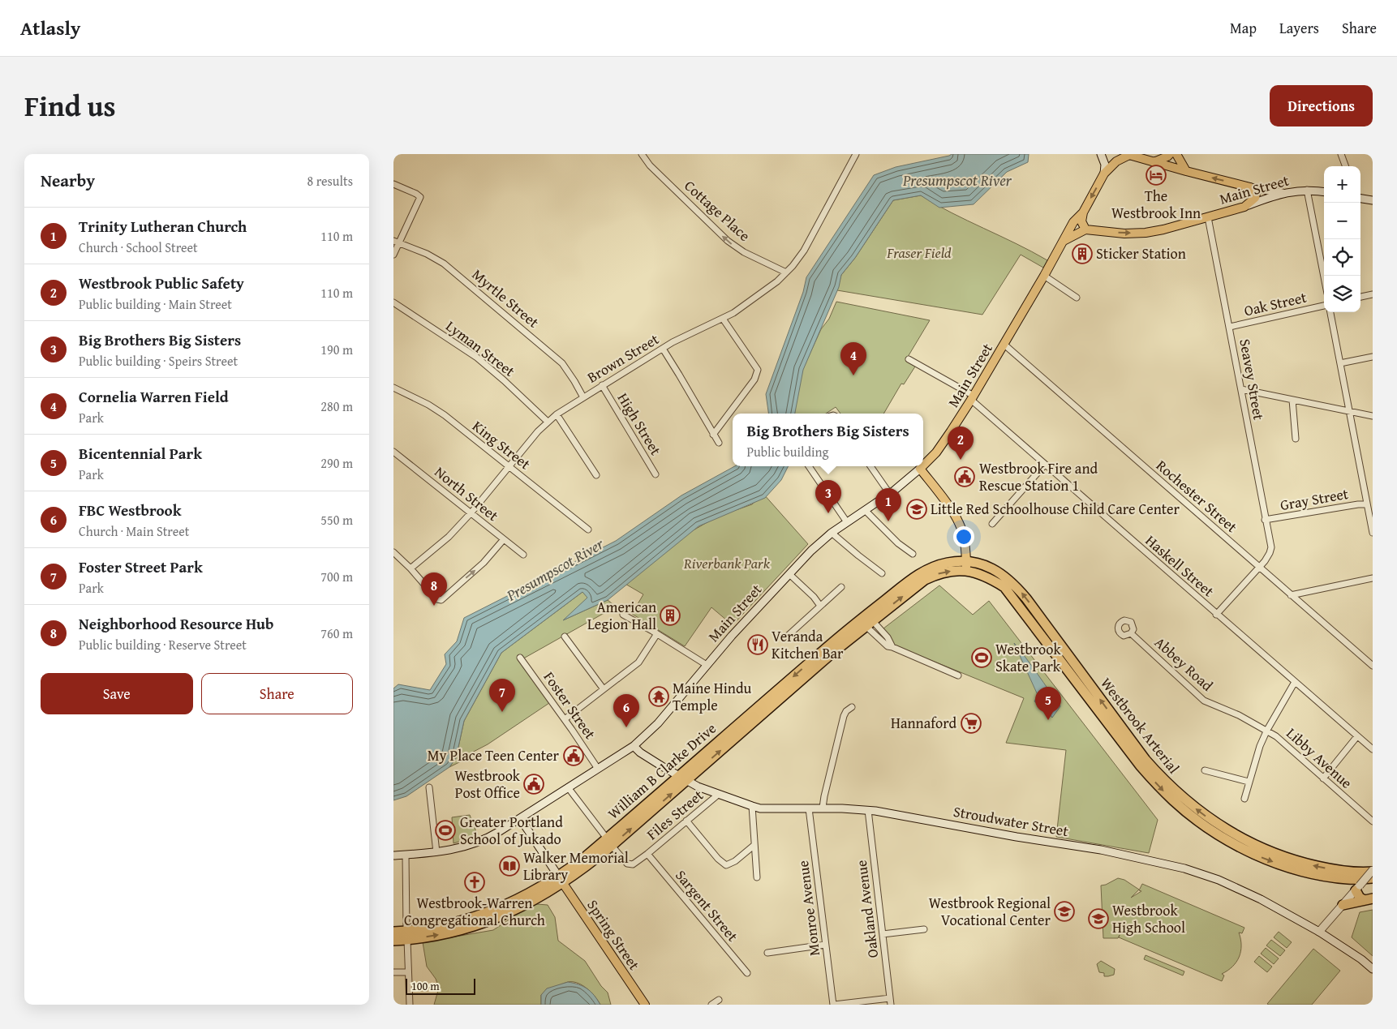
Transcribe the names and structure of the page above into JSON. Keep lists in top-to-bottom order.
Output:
{
  "streets": {
    "highway": ["Westbrook Arterial", "William B Clarke Drive"],
    "main road": ["Main Street", "Stroudwater Street", "Spring Street"],
    "street": [
      "Cottage Place",
      "Myrtle Street",
      "Oak Street",
      "Lyman Street",
      "Brown Street",
      "Seavey Street",
      "High Street",
      "King Street",
      "North Street",
      "Rochester Street",
      "Gray Street",
      "Haskell Street",
      "Abbey Road",
      "Foster Street",
      "Libby Avenue",
      "Files Street",
      "Sargent Street",
      "Monroe Avenue",
      "Oakland Avenue"
    ]
  },
  "crossings": [
    ["Main Street", "Seavey Street"],
    ["Main Street", "Rochester Street"],
    ["Main Street", "Haskell Street"],
    ["Main Street", "Foster Street"],
    ["Main Street", "Stroudwater Street"],
    ["Main Street", "Spring Street"],
    ["Cottage Place", "Brown Street"],
    ["Myrtle Street", "Brown Street"],
    ["Oak Street", "Seavey Street"],
    ["Lyman Street", "Brown Street"],
    ["Brown Street", "High Street"],
    ["Brown Street", "King Street"],
    ["Brown Street", "North Street"],
    ["Seavey Street", "Rochester Street"],
    ["Seavey Street", "Gray Street"],
    ["Abbey Road", "Libby Avenue"],
    ["Westbrook Arterial", "William B Clarke Drive"],
    ["William B Clarke Drive", "Files Street"],
    ["William B Clarke Drive", "Stroudwater Street"],
    ["William B Clarke Drive", "Spring Street"],
    ["Files Street", "Stroudwater Street"],
    ["Files Street", "Sargent Street"],
    ["Stroudwater Street", "Monroe Avenue"],
    ["Stroudwater Street", "Oakland Avenue"]
  ],
  "one_way": ["Cottage Place"],
  "water": ["Presumpscot River"],
  "parks": ["Fraser Field", "Riverbank Park"],
  "places": {
    "hotel": ["The Westbrook Inn"],
    "building": ["Sticker Station", "American Legion Hall"],
    "public building": ["Westbrook Fire and Rescue Station 1", "My Place Teen Center", "Westbrook Post Office"],
    "school or university": ["Little Red Schoolhouse Child Care Center", "Westbrook Regional Vocational Center", "Westbrook High School"],
    "restaurant": ["Veranda Kitchen Bar"],
    "sports": ["Westbrook Skate Park", "Greater Portland School of Jukado"],
    "temple": ["Maine Hindu Temple"],
    "supermarket": ["Hannaford"],
    "library": ["Walker Memorial Library"],
    "church": ["Westbrook-Warren Congregational Church"]
  },
  "scale_bar": "100 m",
  "page": {
    "header": "Atlasly",
    "nav": ["Map", "Layers", "Share"],
    "title": "Find us",
    "buttons": [
      "Directions",
      ["Save", "Share"]
    ],
    "heading": ["Nearby", "8 results"],
    "map_buttons": ["+", "−"],
    "list": [
      {
        "mark": "1",
        "name": "Trinity Lutheran Church",
        "note": "Church · School Street",
        "value": "110 m"
      },
      {
        "mark": "2",
        "name": "Westbrook Public Safety",
        "note": "Public building · Main Street",
        "value": "110 m"
      },
      {
        "mark": "3",
        "name": "Big Brothers Big Sisters",
        "note": "Public building · Speirs Street",
        "value": "190 m"
      },
      {
        "mark": "4",
        "name": "Cornelia Warren Field",
        "note": "Park",
        "value": "280 m"
      },
      {
        "mark": "5",
        "name": "Bicentennial Park",
        "note": "Park",
        "value": "290 m"
      },
      {
        "mark": "6",
        "name": "FBC Westbrook",
        "note": "Church · Main Street",
        "value": "550 m"
      },
      {
        "mark": "7",
        "name": "Foster Street Park",
        "note": "Park",
        "value": "700 m"
      },
      {
        "mark": "8",
        "name": "Neighborhood Resource Hub",
        "note": "Public building · Reserve Street",
        "value": "760 m"
      }
    ],
    "pins": [
      "4",
      "2",
      "3",
      "1",
      "8",
      "7",
      "5",
      "6"
    ],
    "popup": ["Big Brothers Big Sisters", "Public building"],
    "scale": "100 m"
  }
}
